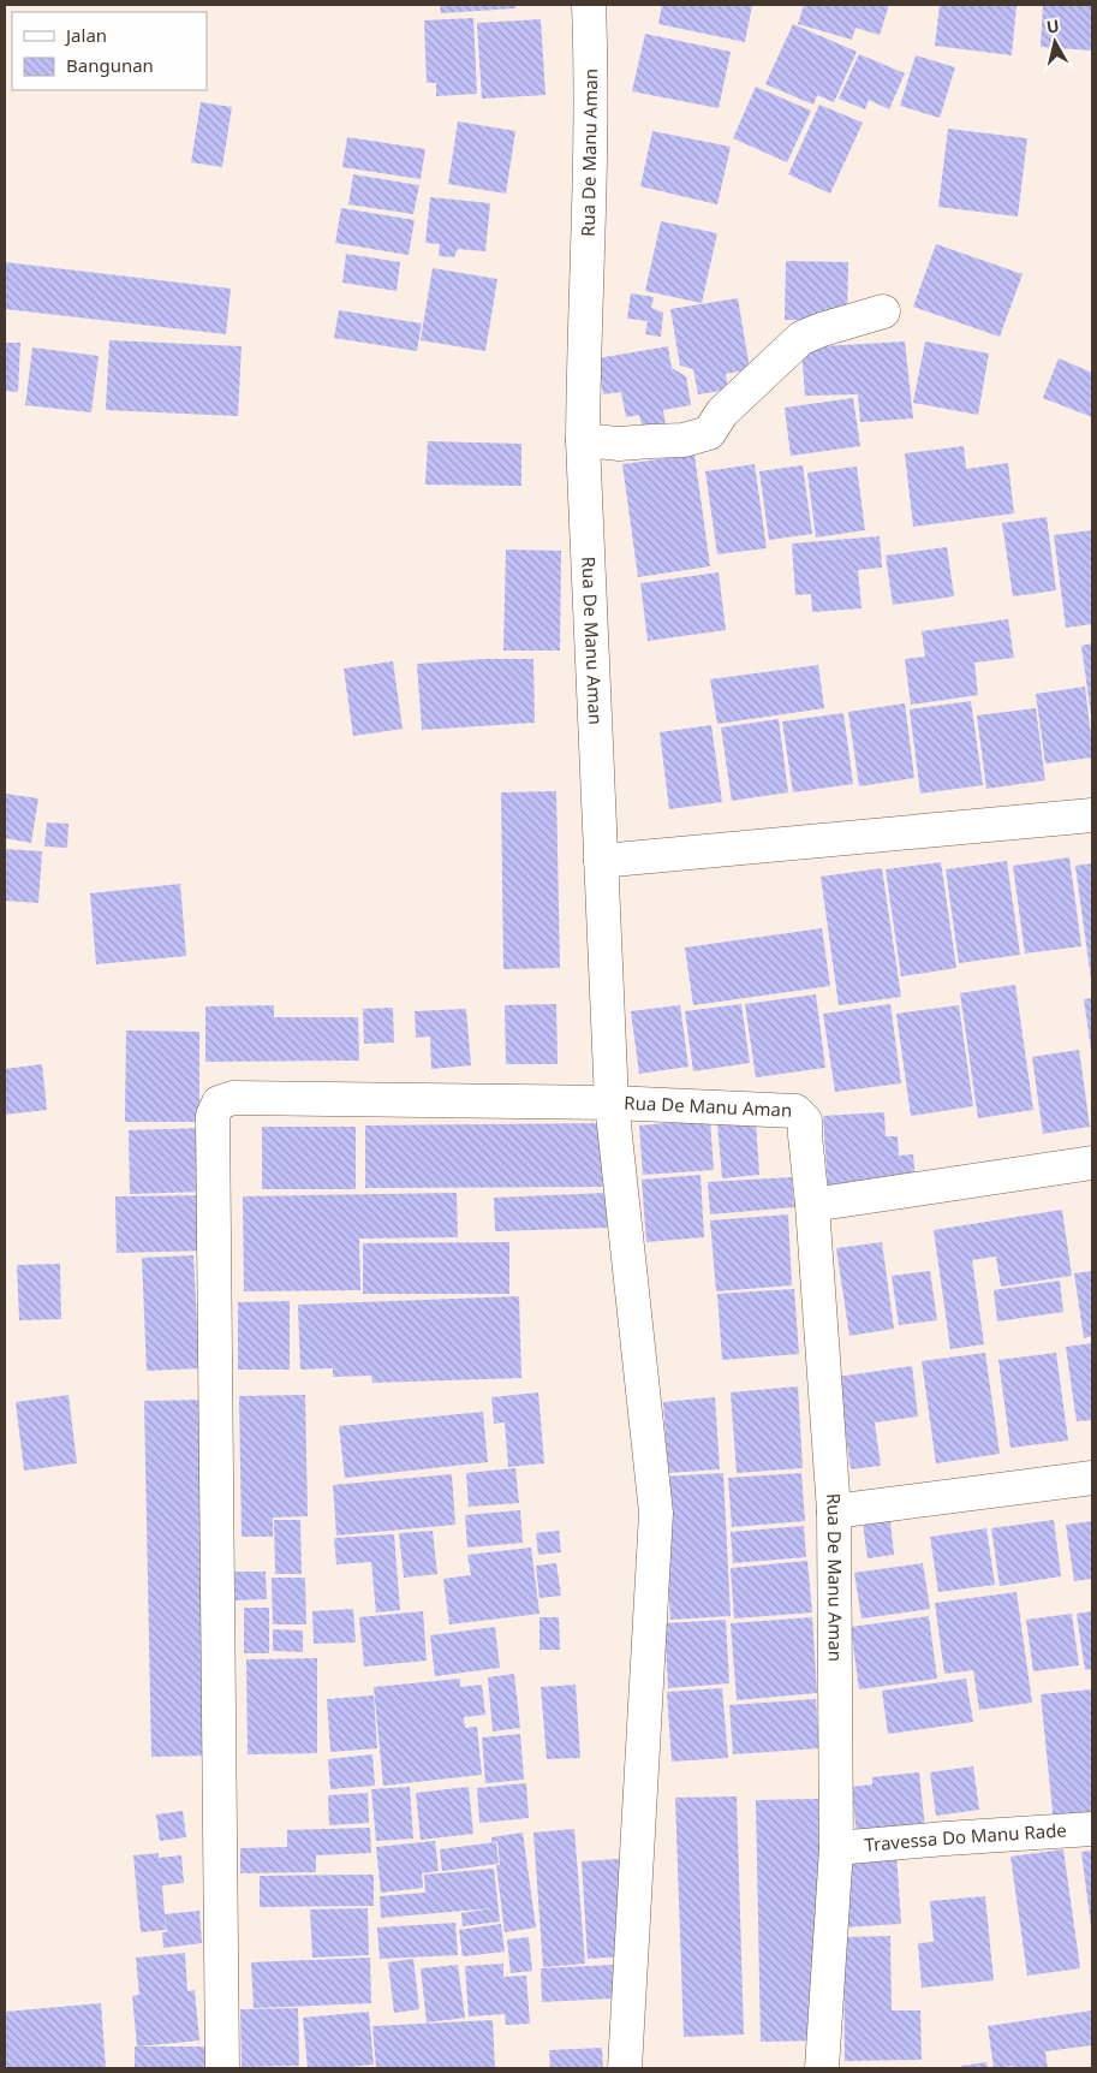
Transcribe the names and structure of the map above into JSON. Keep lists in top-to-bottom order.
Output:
{
  "streets": {
    "street": ["Rua De Manu Aman", "Travessa Do Manu Rade"]
  },
  "crossings": [
    ["Rua De Manu Aman", "Travessa Do Manu Rade"]
  ],
  "legend": ["Jalan", "Bangunan"],
  "north": "top"
}
